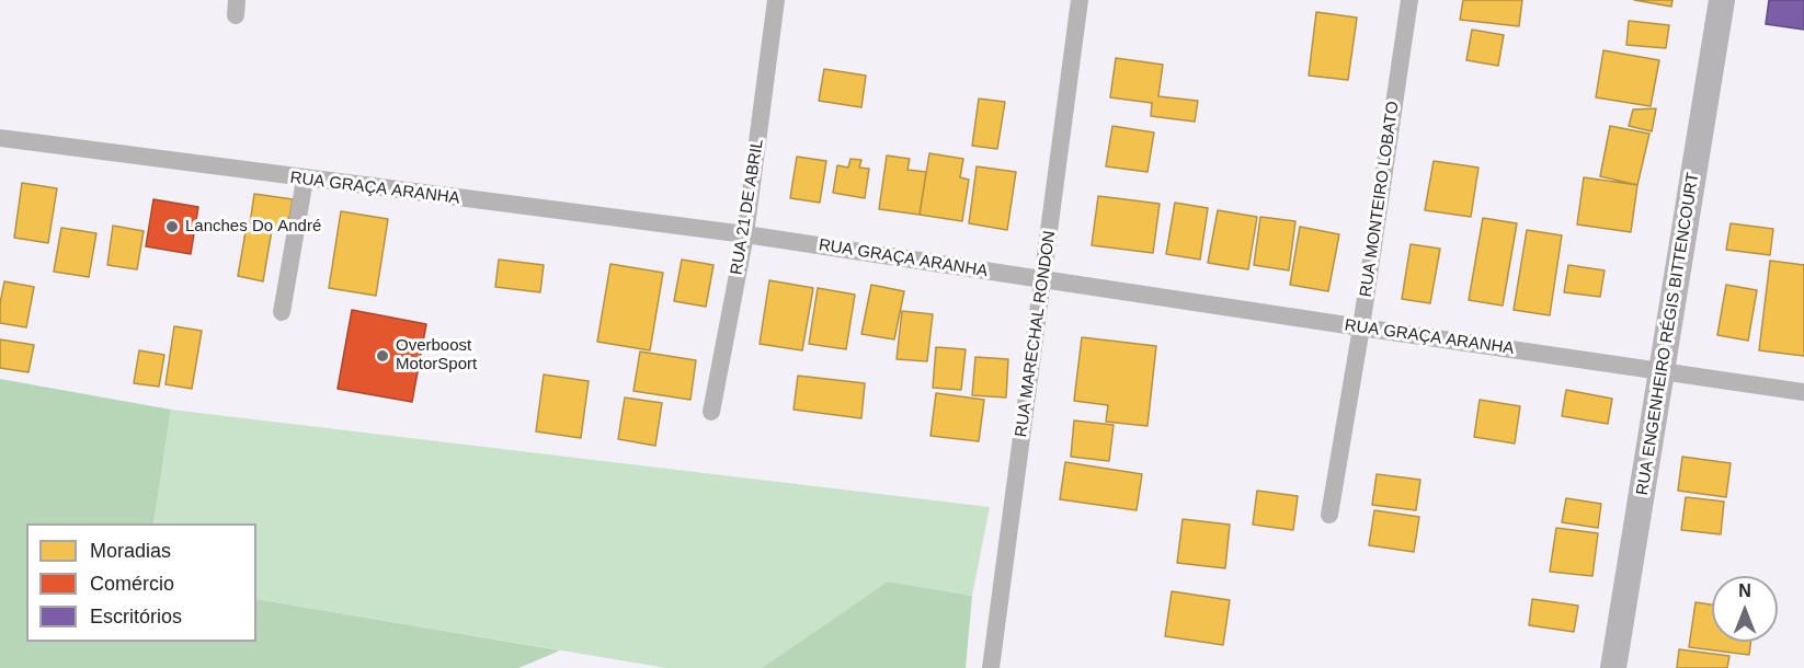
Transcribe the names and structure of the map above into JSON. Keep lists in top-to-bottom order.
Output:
{
  "streets": {
    "street": [
      "RUA GRAÇA ARANHA",
      "RUA MONTEIRO LOBATO",
      "RUA 21 DE ABRIL",
      "RUA MARECHAL RONDON",
      "RUA ENGENHEIRO RÉGIS BITTENCOURT"
    ]
  },
  "crossings": [
    ["RUA GRAÇA ARANHA", "RUA MONTEIRO LOBATO"],
    ["RUA GRAÇA ARANHA", "RUA 21 DE ABRIL"],
    ["RUA GRAÇA ARANHA", "RUA MARECHAL RONDON"],
    ["RUA GRAÇA ARANHA", "RUA ENGENHEIRO RÉGIS BITTENCOURT"]
  ],
  "places": ["Lanches Do André", "Overboost MotorSport"],
  "legend": ["Moradias", "Comércio", "Escritórios"],
  "north": "top"
}
